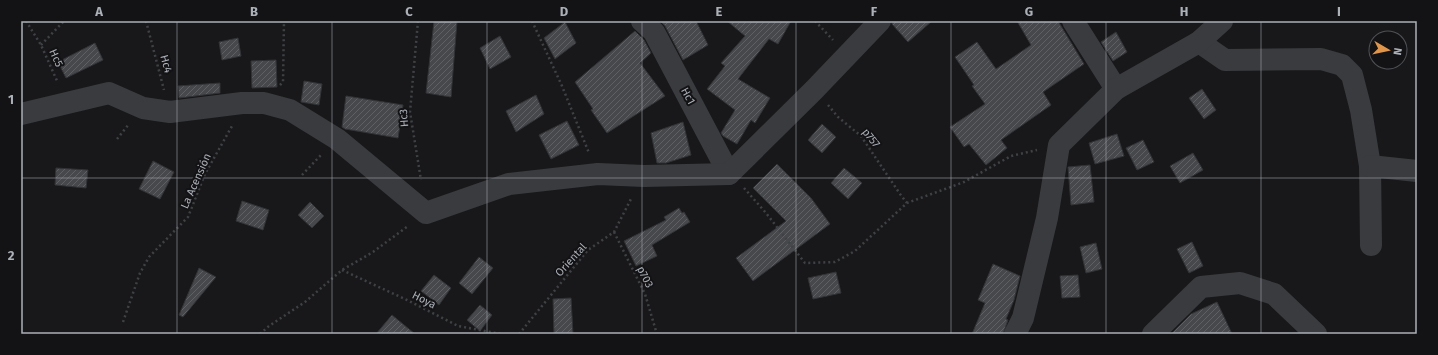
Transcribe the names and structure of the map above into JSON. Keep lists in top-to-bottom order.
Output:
{
  "streets": {
    "street": ["Hc1"],
    "path": [
      "Hc5",
      "Hc4",
      "Hc3",
      "p757",
      "La Acensión",
      "Oriental",
      "p703",
      "Hoya"
    ]
  },
  "crossings": [
    ["Oriental", "p703"]
  ],
  "north": "right",
  "grid": {
    "columns": [
      "A",
      "B",
      "C",
      "D",
      "E",
      "F",
      "G",
      "H",
      "I"
    ],
    "rows": ["1", "2"]
  }
}
